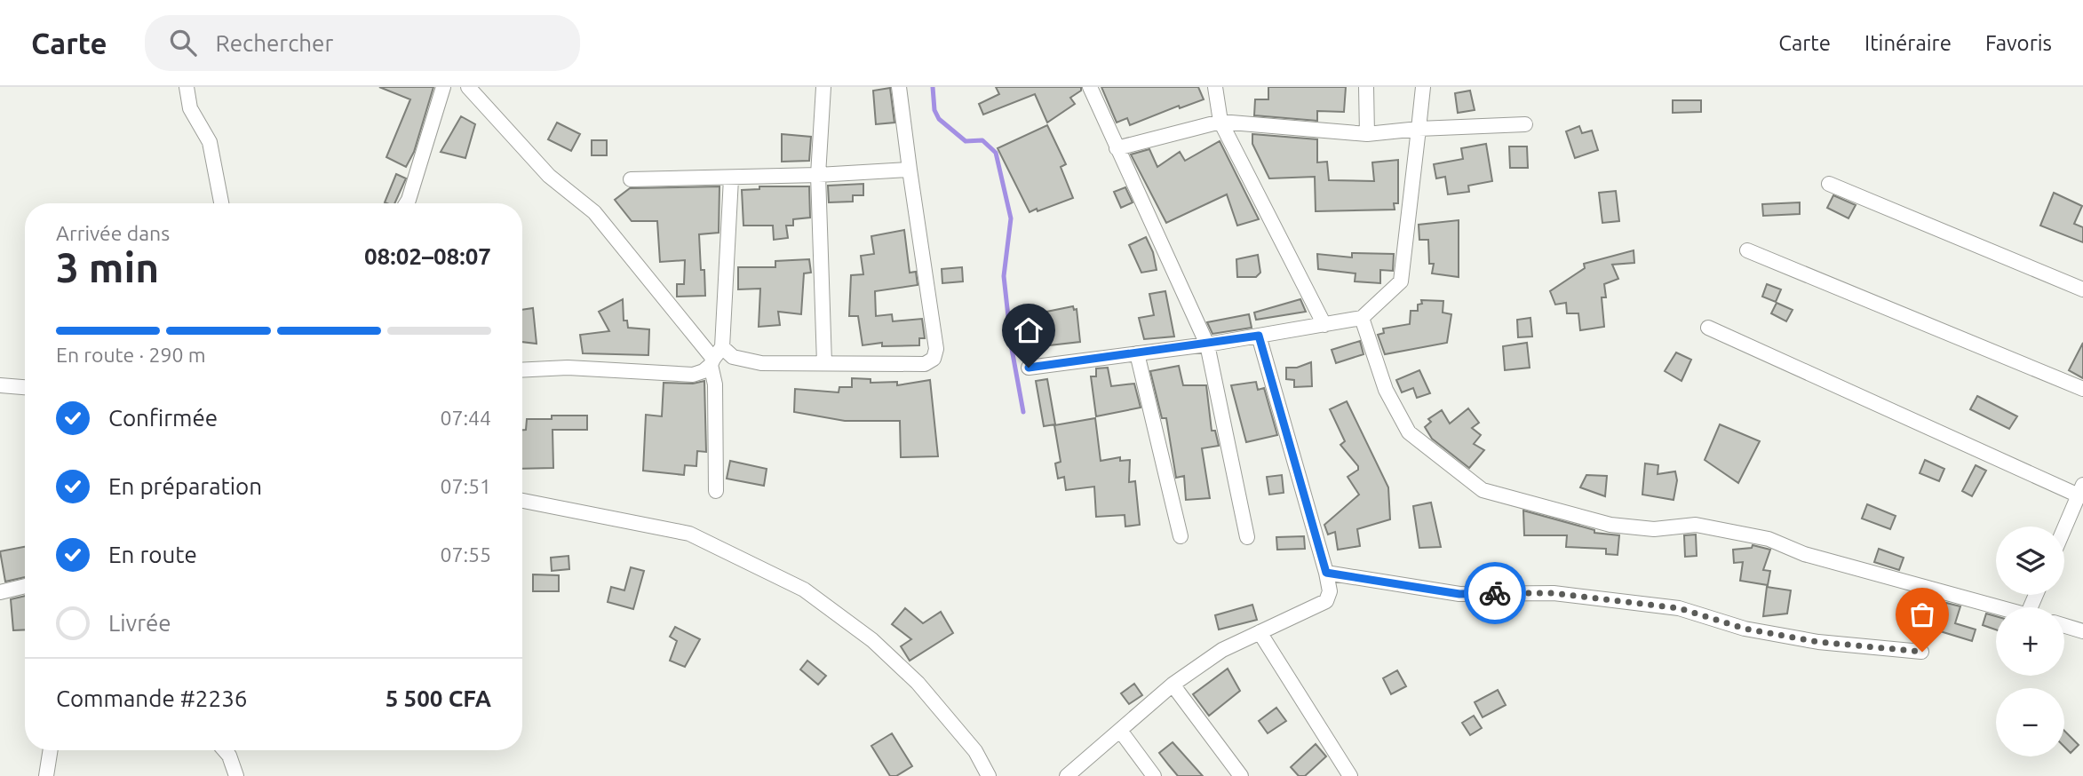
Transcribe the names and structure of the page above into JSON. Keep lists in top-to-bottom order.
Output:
{
  "page": {
    "header": "Carte",
    "search": "Rechercher",
    "nav": ["Carte", "Itinéraire", "Favoris"],
    "heading": ["3 min", "Arrivée dans", "08:02–08:07"],
    "panel": ["Commande #2236", "5 500 CFA"],
    "bar": "En route · 290 m",
    "list": [
      ["Confirmée", "07:44"],
      ["En préparation", "07:51"],
      ["En route", "07:55"],
      "Livrée"
    ],
    "map_buttons": ["+", "−"]
  }
}
